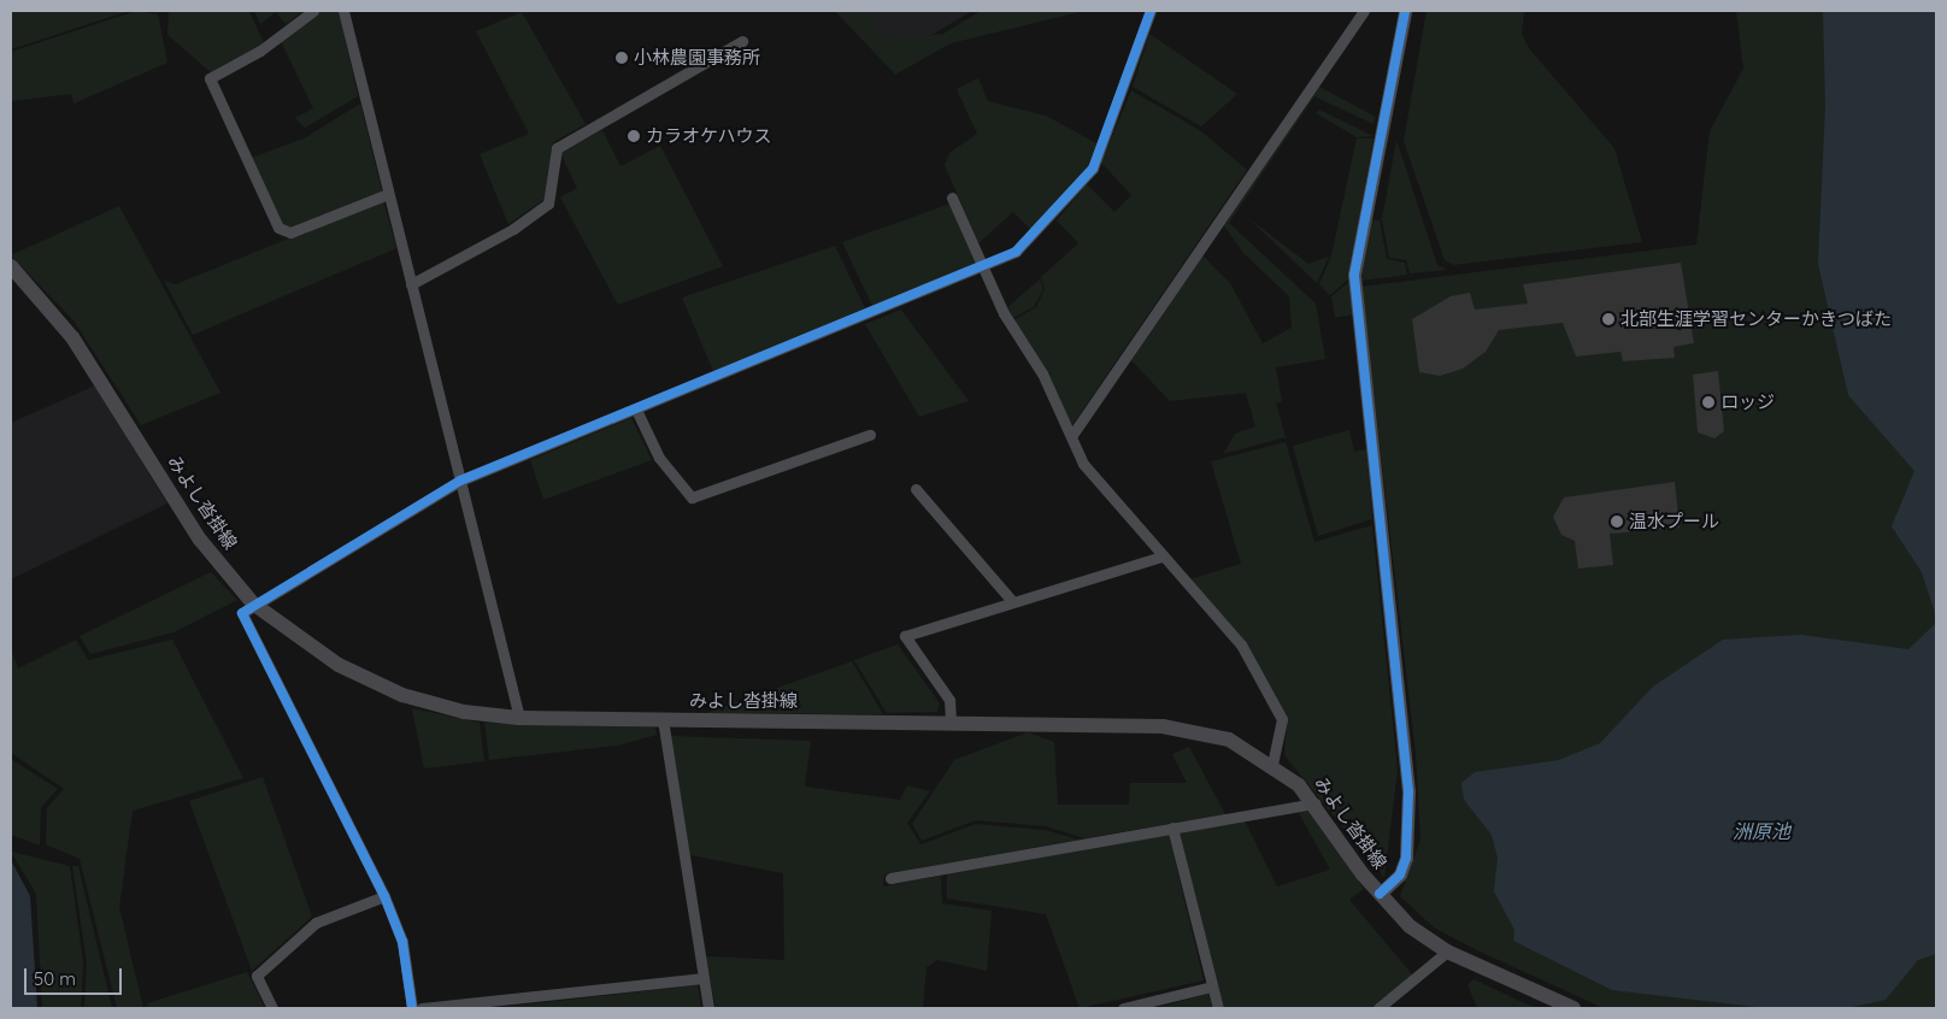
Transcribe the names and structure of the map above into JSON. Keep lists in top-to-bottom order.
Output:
{
  "streets": {
    "main road": ["みよし沓掛線"]
  },
  "water": ["洲原池"],
  "places": [
    "小林農園事務所",
    "カラオケハウス",
    "北部生涯学習センターかきつばた",
    "ロッジ",
    "温水プール"
  ],
  "scale_bar": "50 m"
}
